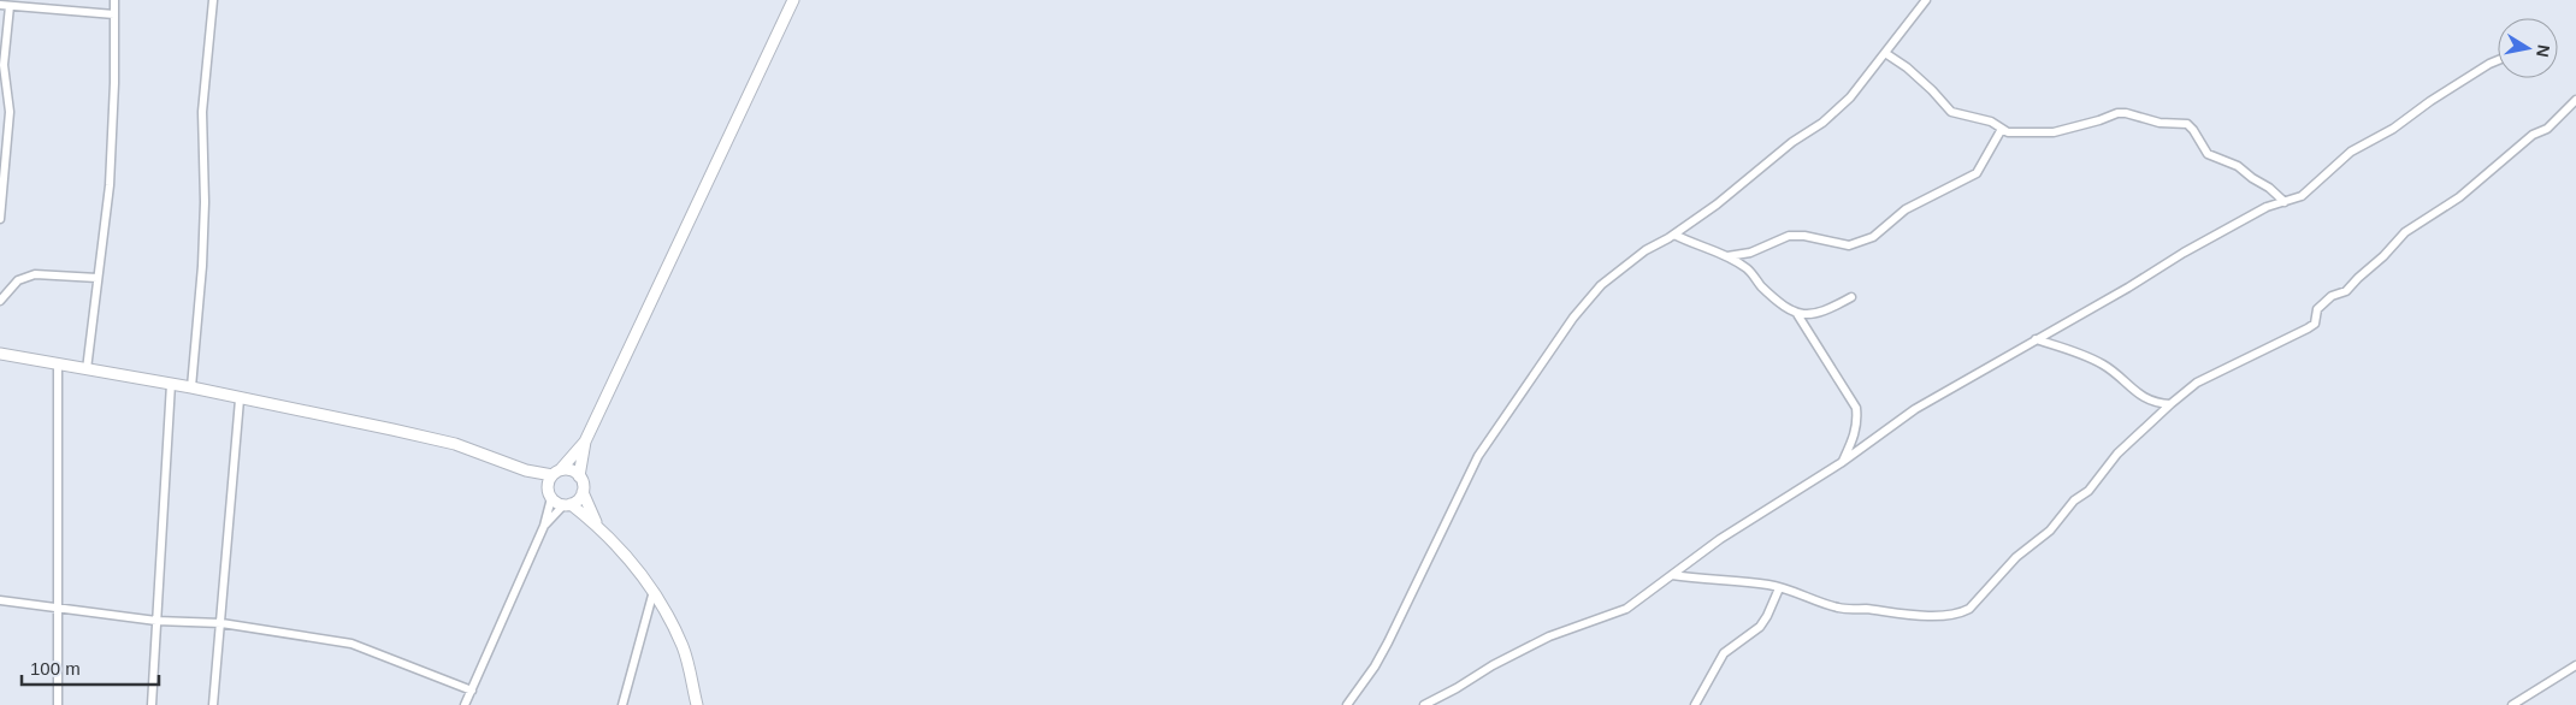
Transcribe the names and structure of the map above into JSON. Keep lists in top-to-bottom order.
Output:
{
  "scale_bar": "100 m",
  "north": "right"
}
